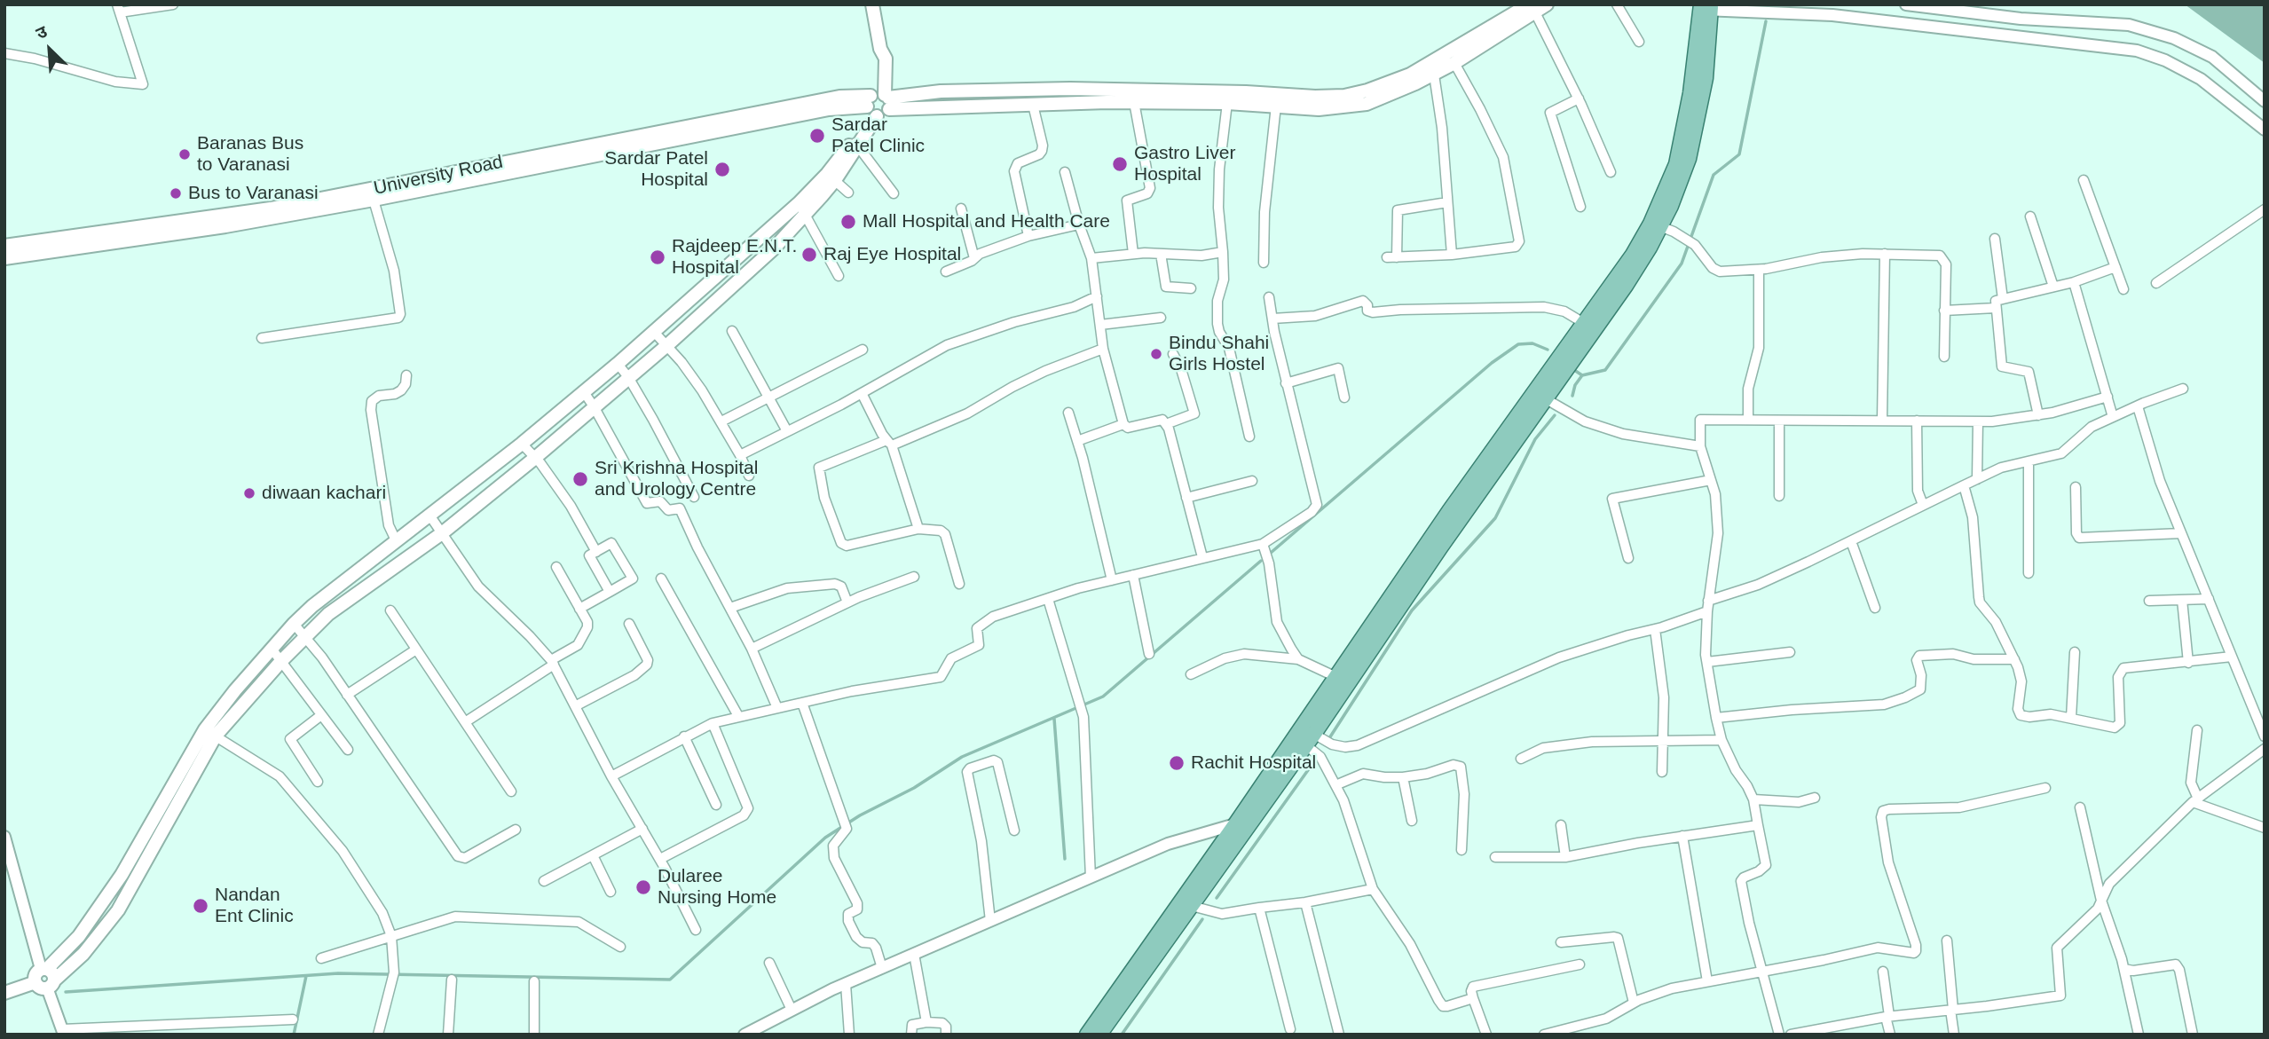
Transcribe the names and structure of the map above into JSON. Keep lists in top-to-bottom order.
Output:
{
  "streets": {
    "main road": ["University Road"]
  },
  "places": [
    "Sardar Patel Clinic",
    "Baranas Bus to Varanasi",
    "Gastro Liver Hospital",
    "Sardar Patel Hospital",
    "Bus to Varanasi",
    "Mall Hospital and Health Care",
    "Raj Eye Hospital",
    "Rajdeep E.N.T. Hospital",
    "Bindu Shahi Girls Hostel",
    "Sri Krishna Hospital and Urology Centre",
    "diwaan kachari",
    "Rachit Hospital",
    "Dularee Nursing Home",
    "Nandan Ent Clinic"
  ],
  "north": "top left"
}
